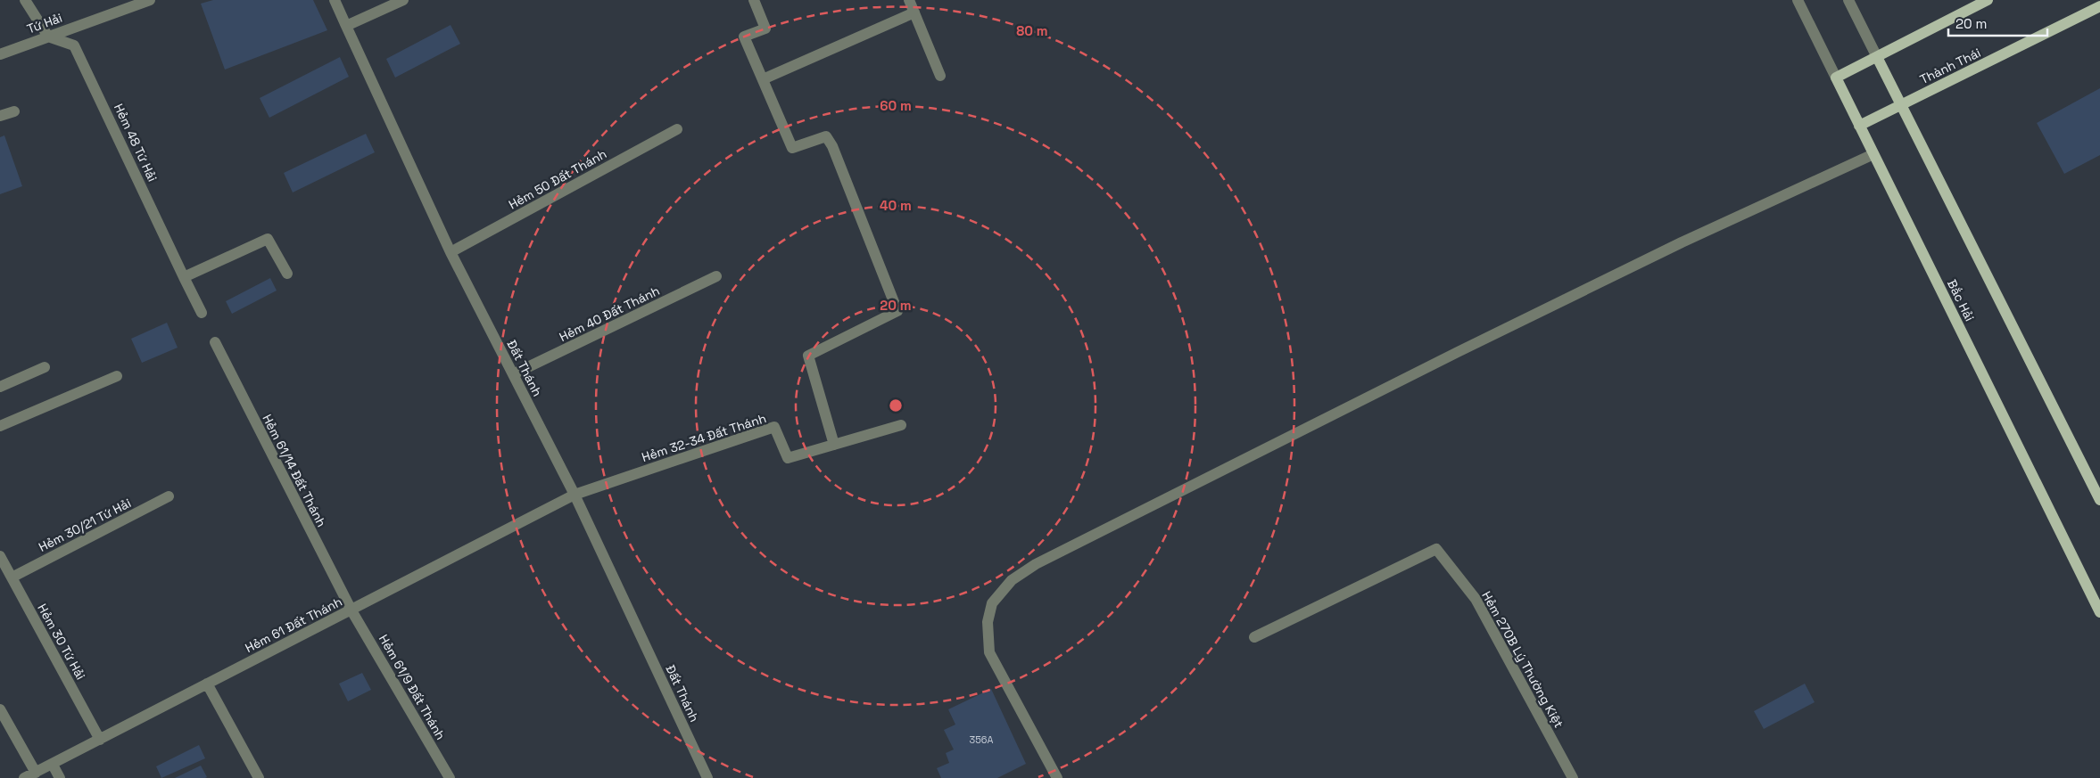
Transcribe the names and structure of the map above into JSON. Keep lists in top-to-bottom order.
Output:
{
  "streets": {
    "main road": ["Thành Thái", "Bắc Hải"],
    "street": [
      "Tứ Hải",
      "Hẻm 48 Tứ Hải",
      "Hẻm 50 Đất Thánh",
      "Hẻm 40 Đất Thánh",
      "Đất Thánh",
      "Hẻm 32-34 Đất Thánh",
      "Hẻm 61/14 Đất Thánh",
      "Hẻm 30/21 Tứ Hải",
      "Hẻm 61 Đất Thánh",
      "Hẻm 30 Tứ Hải",
      "Hẻm 270B Lý Thường Kiệt",
      "Hẻm 61/9 Đất Thánh"
    ]
  },
  "crossings": [
    ["Tứ Hải", "Hẻm 48 Tứ Hải"],
    ["Thành Thái", "Bắc Hải"],
    ["Hẻm 50 Đất Thánh", "Đất Thánh"],
    ["Hẻm 40 Đất Thánh", "Đất Thánh"],
    ["Đất Thánh", "Hẻm 32-34 Đất Thánh"],
    ["Đất Thánh", "Hẻm 61 Đất Thánh"],
    ["Hẻm 32-34 Đất Thánh", "Hẻm 61 Đất Thánh"],
    ["Hẻm 61/14 Đất Thánh", "Hẻm 61 Đất Thánh"],
    ["Hẻm 61/14 Đất Thánh", "Hẻm 61/9 Đất Thánh"],
    ["Hẻm 30/21 Tứ Hải", "Hẻm 30 Tứ Hải"],
    ["Hẻm 61 Đất Thánh", "Hẻm 30 Tứ Hải"],
    ["Hẻm 61 Đất Thánh", "Hẻm 61/9 Đất Thánh"]
  ],
  "house_numbers": ["356A"],
  "scale_bar": "20 m",
  "rings": [
    "80 m",
    "60 m",
    "40 m",
    "20 m"
  ]
}
